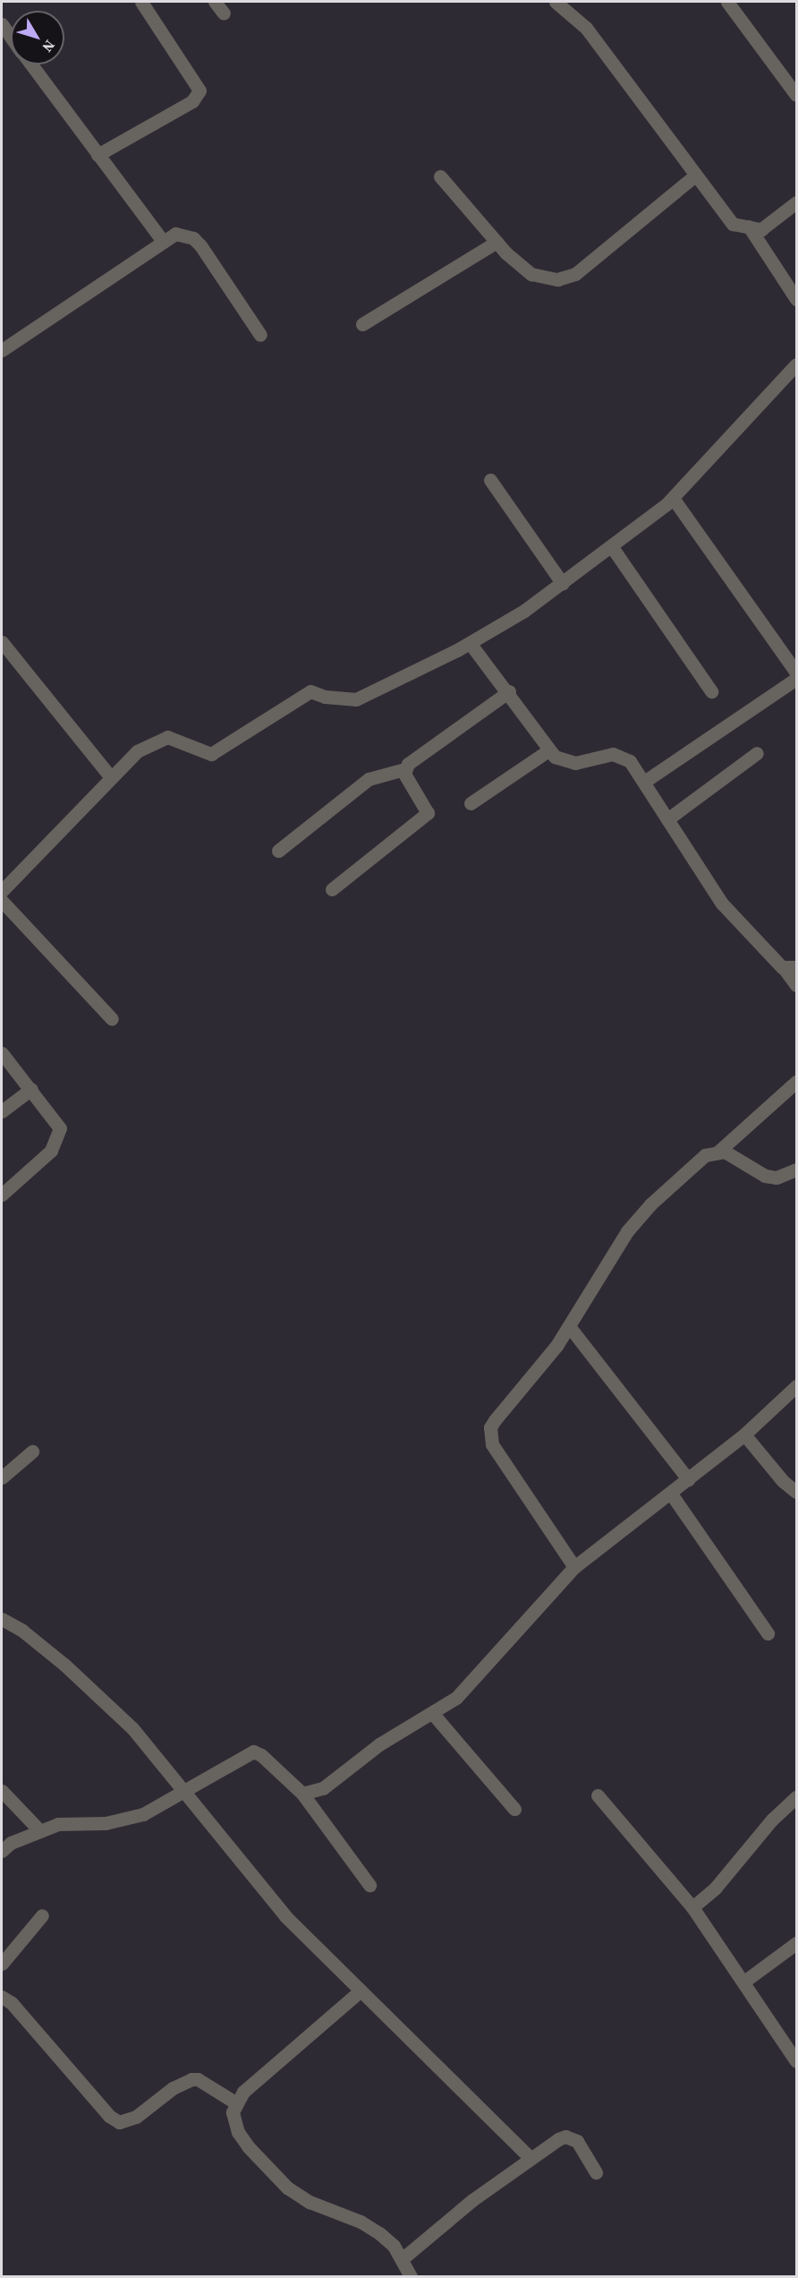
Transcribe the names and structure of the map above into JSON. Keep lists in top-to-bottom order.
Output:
{
  "north": "bottom right"
}
